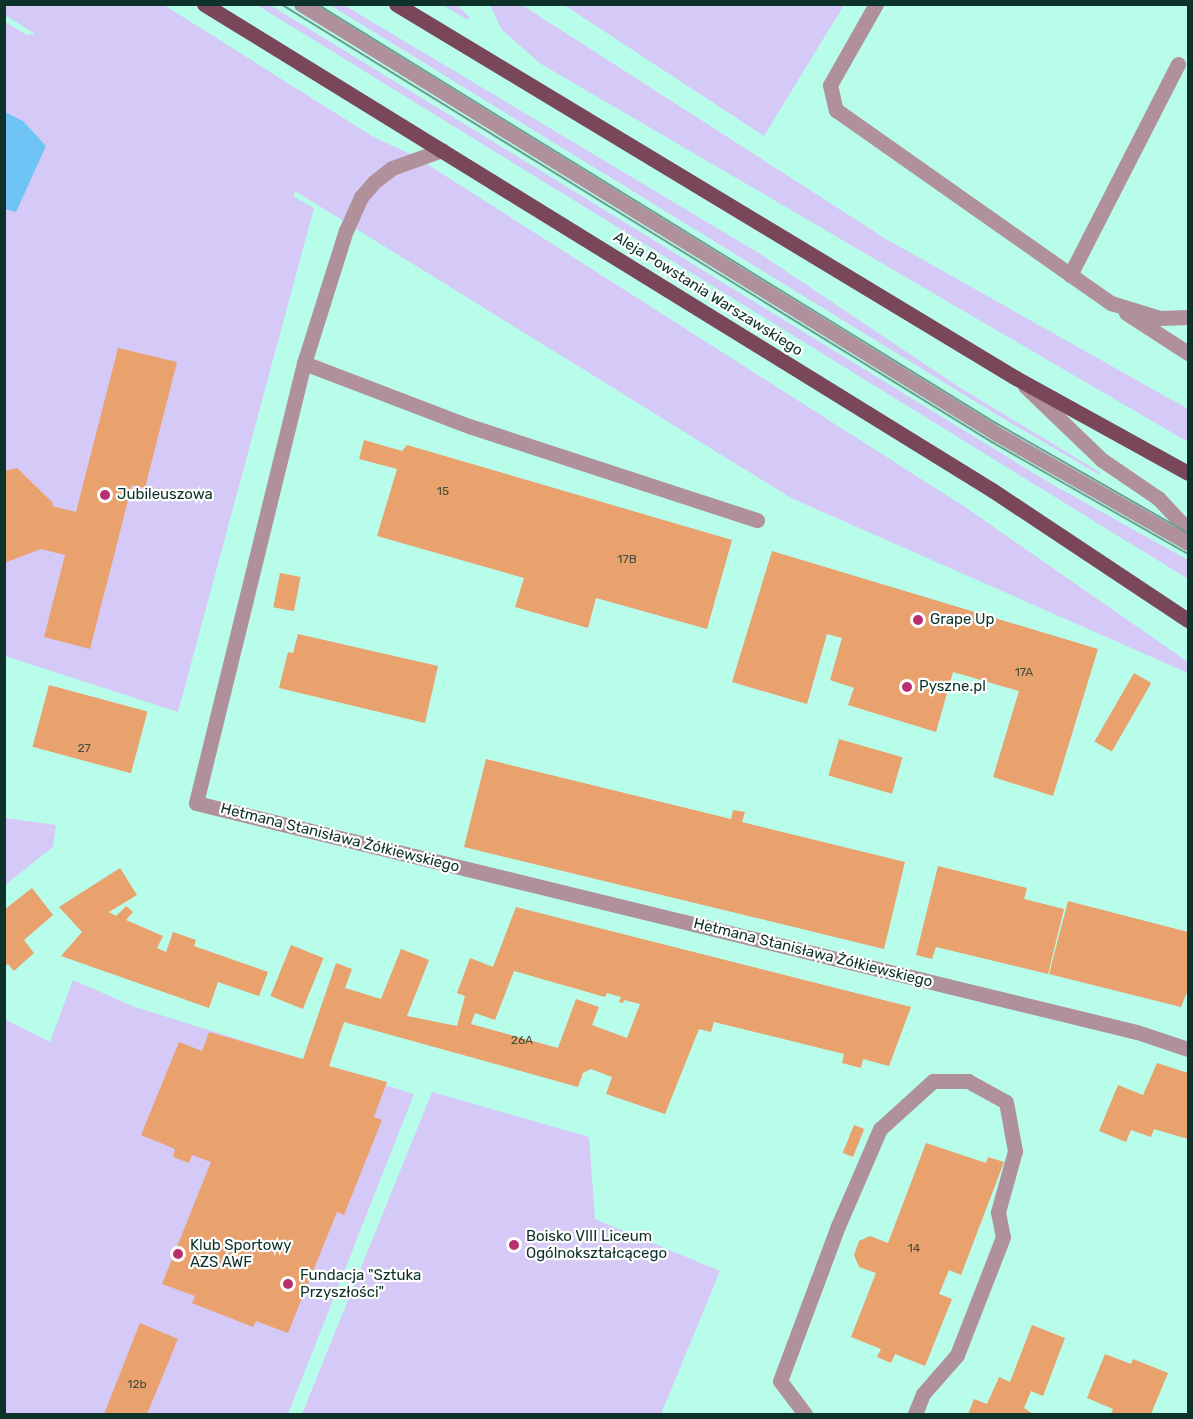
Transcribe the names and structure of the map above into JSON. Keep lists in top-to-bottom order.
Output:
{
  "streets": {
    "main road": ["Aleja Powstania Warszawskiego"],
    "street": ["Hetmana Stanisława Żółkiewskiego"]
  },
  "crossings": [
    ["Aleja Powstania Warszawskiego", "Hetmana Stanisława Żółkiewskiego"]
  ],
  "places": [
    "Jubileuszowa",
    "Grape Up",
    "Pyszne.pl",
    "Boisko VIII Liceum Ogólnokształcącego",
    "Klub Sportowy AZS AWF",
    "Fundacja \"Sztuka Przyszłości\""
  ],
  "house_numbers": [
    "15",
    "17B",
    "17A",
    "27",
    "26A",
    "14",
    "12b"
  ]
}
